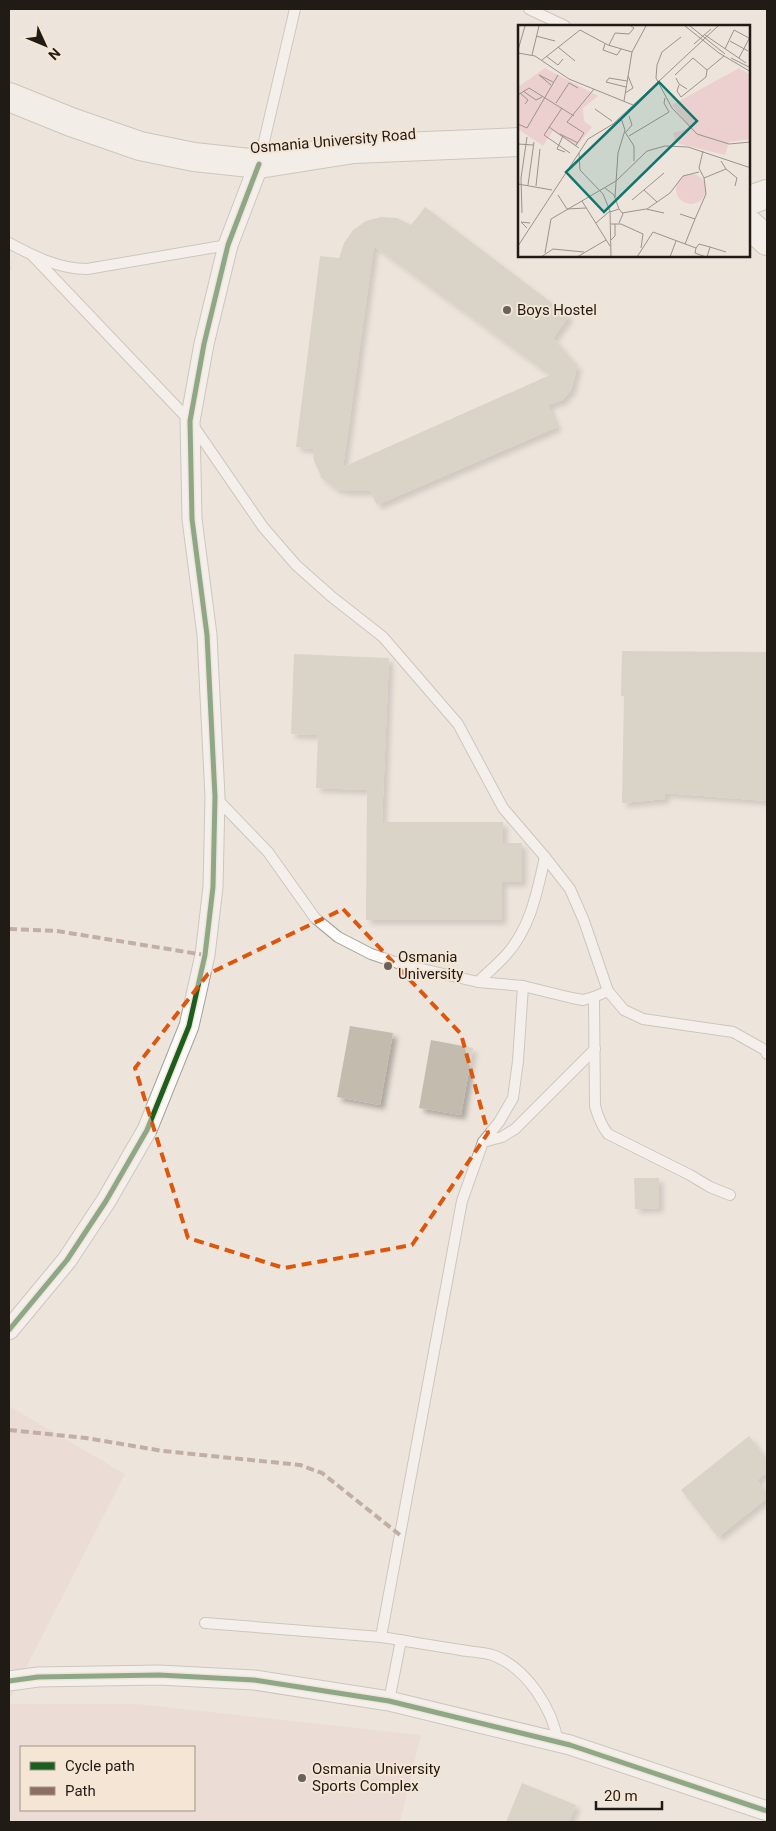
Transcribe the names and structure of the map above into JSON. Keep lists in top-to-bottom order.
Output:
{
  "streets": {
    "main road": ["Osmania University Road"]
  },
  "places": ["Boys Hostel", "Osmania University", "Osmania University Sports Complex"],
  "legend": ["Cycle path", "Path"],
  "scale_bar": "20 m",
  "north": "bottom right"
}
